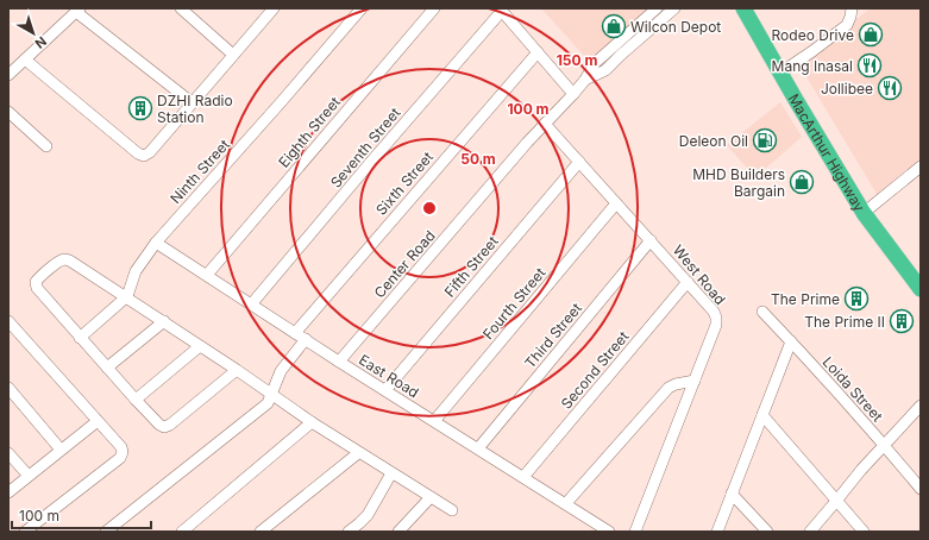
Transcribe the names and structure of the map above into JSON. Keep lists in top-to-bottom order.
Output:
{
  "streets": {
    "highway": ["MacArthur Highway"],
    "street": [
      "Eighth Street",
      "Seventh Street",
      "Ninth Street",
      "Sixth Street",
      "Center Road",
      "Fifth Street",
      "West Road",
      "Fourth Street",
      "Third Street",
      "Second Street",
      "East Road",
      "Loida Street"
    ]
  },
  "crossings": [
    ["Eighth Street", "East Road"],
    ["Seventh Street", "East Road"],
    ["Ninth Street", "East Road"],
    ["Sixth Street", "East Road"],
    ["Center Road", "West Road"],
    ["Center Road", "East Road"],
    ["Fifth Street", "West Road"],
    ["Fifth Street", "East Road"],
    ["West Road", "Fourth Street"],
    ["West Road", "Third Street"],
    ["West Road", "Second Street"],
    ["Fourth Street", "East Road"],
    ["Third Street", "East Road"],
    ["Second Street", "East Road"]
  ],
  "places": {
    "shop": ["Wilcon Depot", "Rodeo Drive", "MHD Builders Bargain"],
    "restaurant": ["Mang Inasal", "Jollibee"],
    "building": ["DZHI Radio Station", "The Prime", "The Prime II"],
    "fuel station": ["Deleon Oil"]
  },
  "scale_bar": "100 m",
  "north": "bottom right",
  "rings": ["150 m", "100 m", "50 m"]
}
